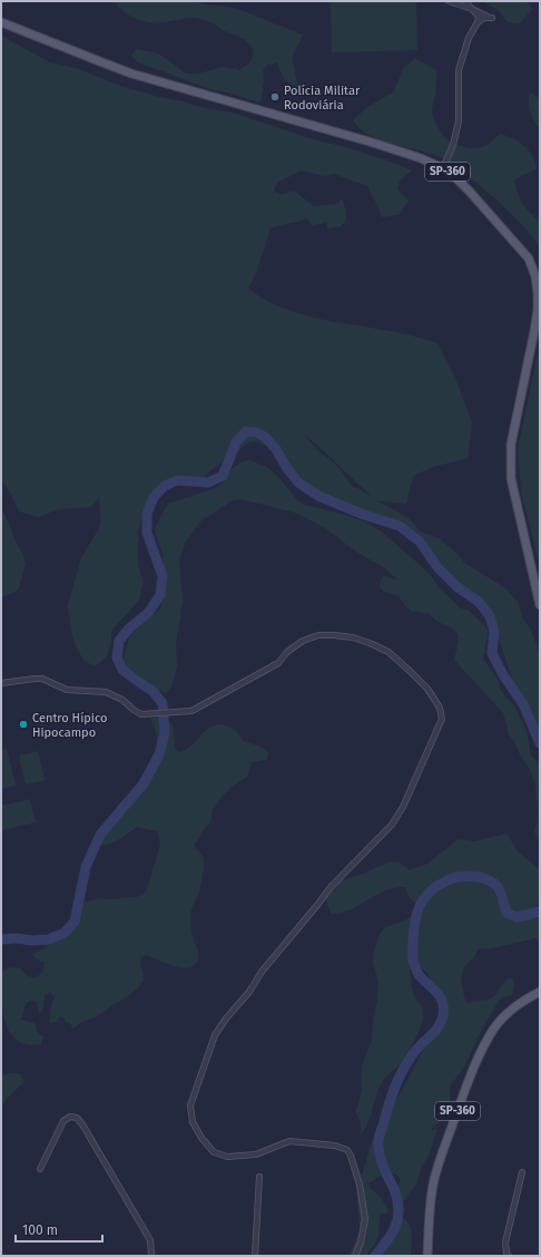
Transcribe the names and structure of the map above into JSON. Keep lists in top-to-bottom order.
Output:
{
  "streets": {
    "main road": ["SP-360"]
  },
  "places": ["Polícia Militar Rodoviária", "Centro Hípico Hipocampo"],
  "scale_bar": "100 m"
}
